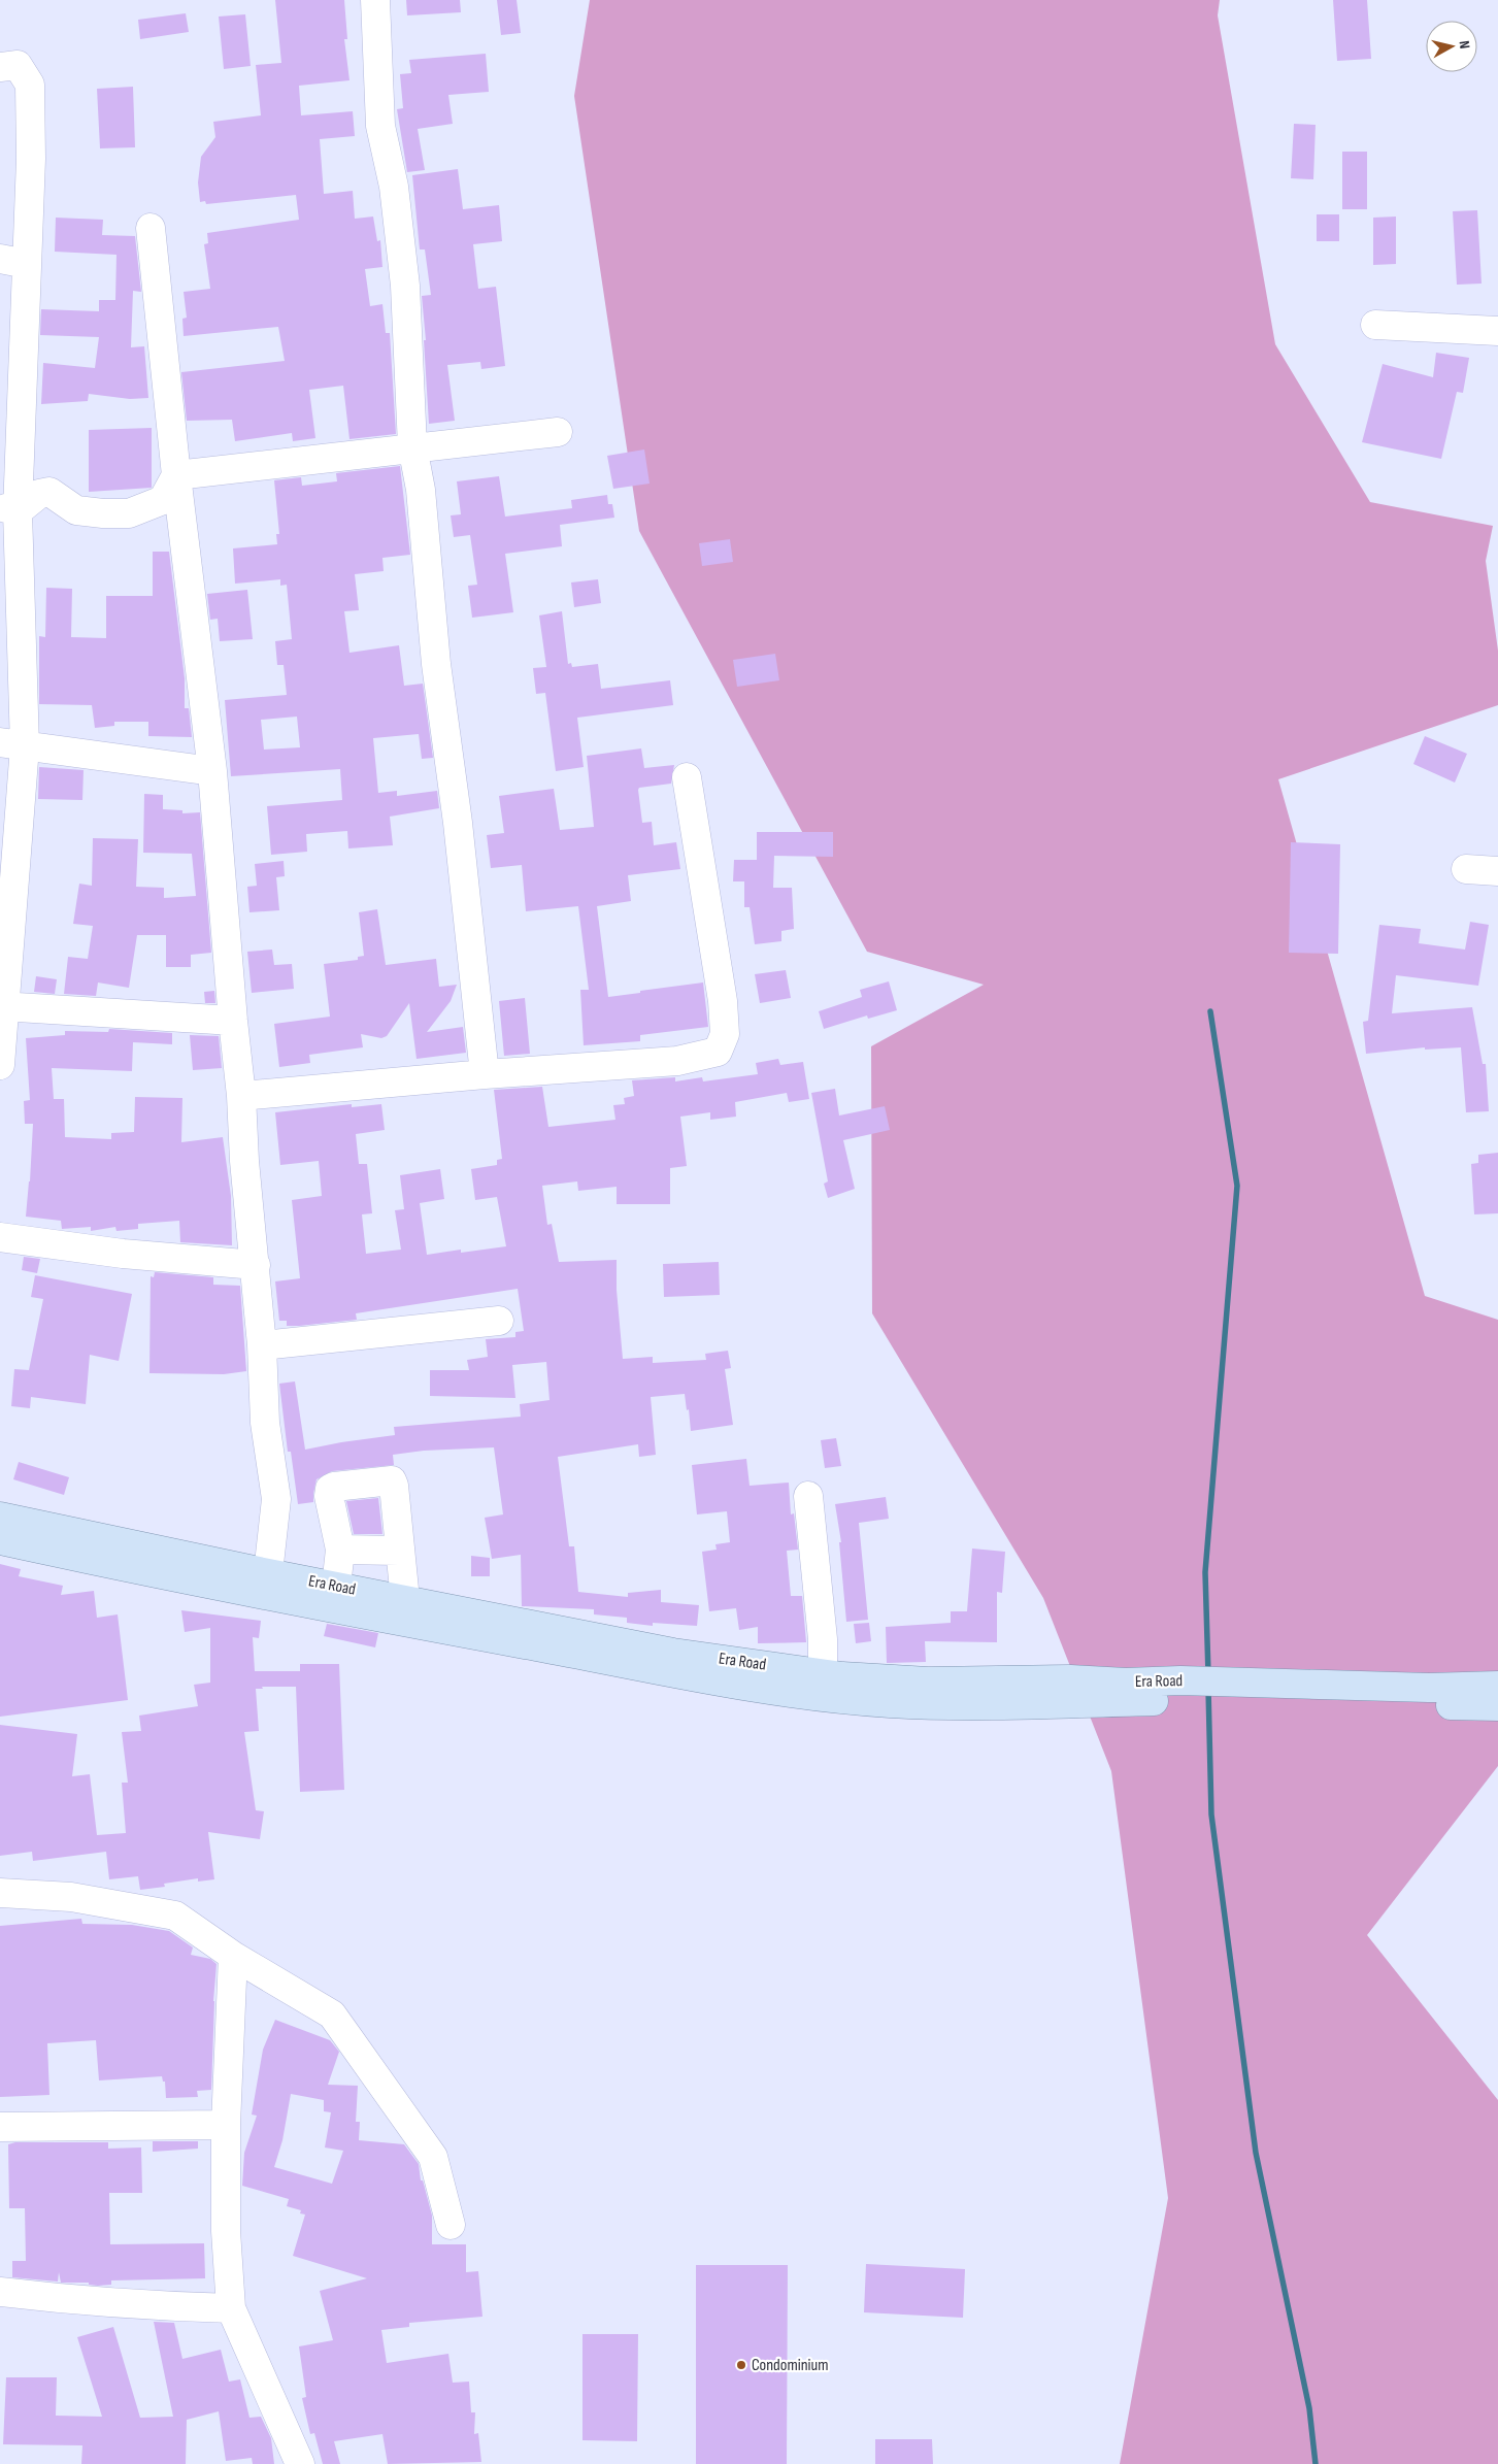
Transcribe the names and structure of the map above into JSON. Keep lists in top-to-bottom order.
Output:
{
  "streets": {
    "main road": ["Era Road"]
  },
  "places": ["Condominium"],
  "north": "right"
}
